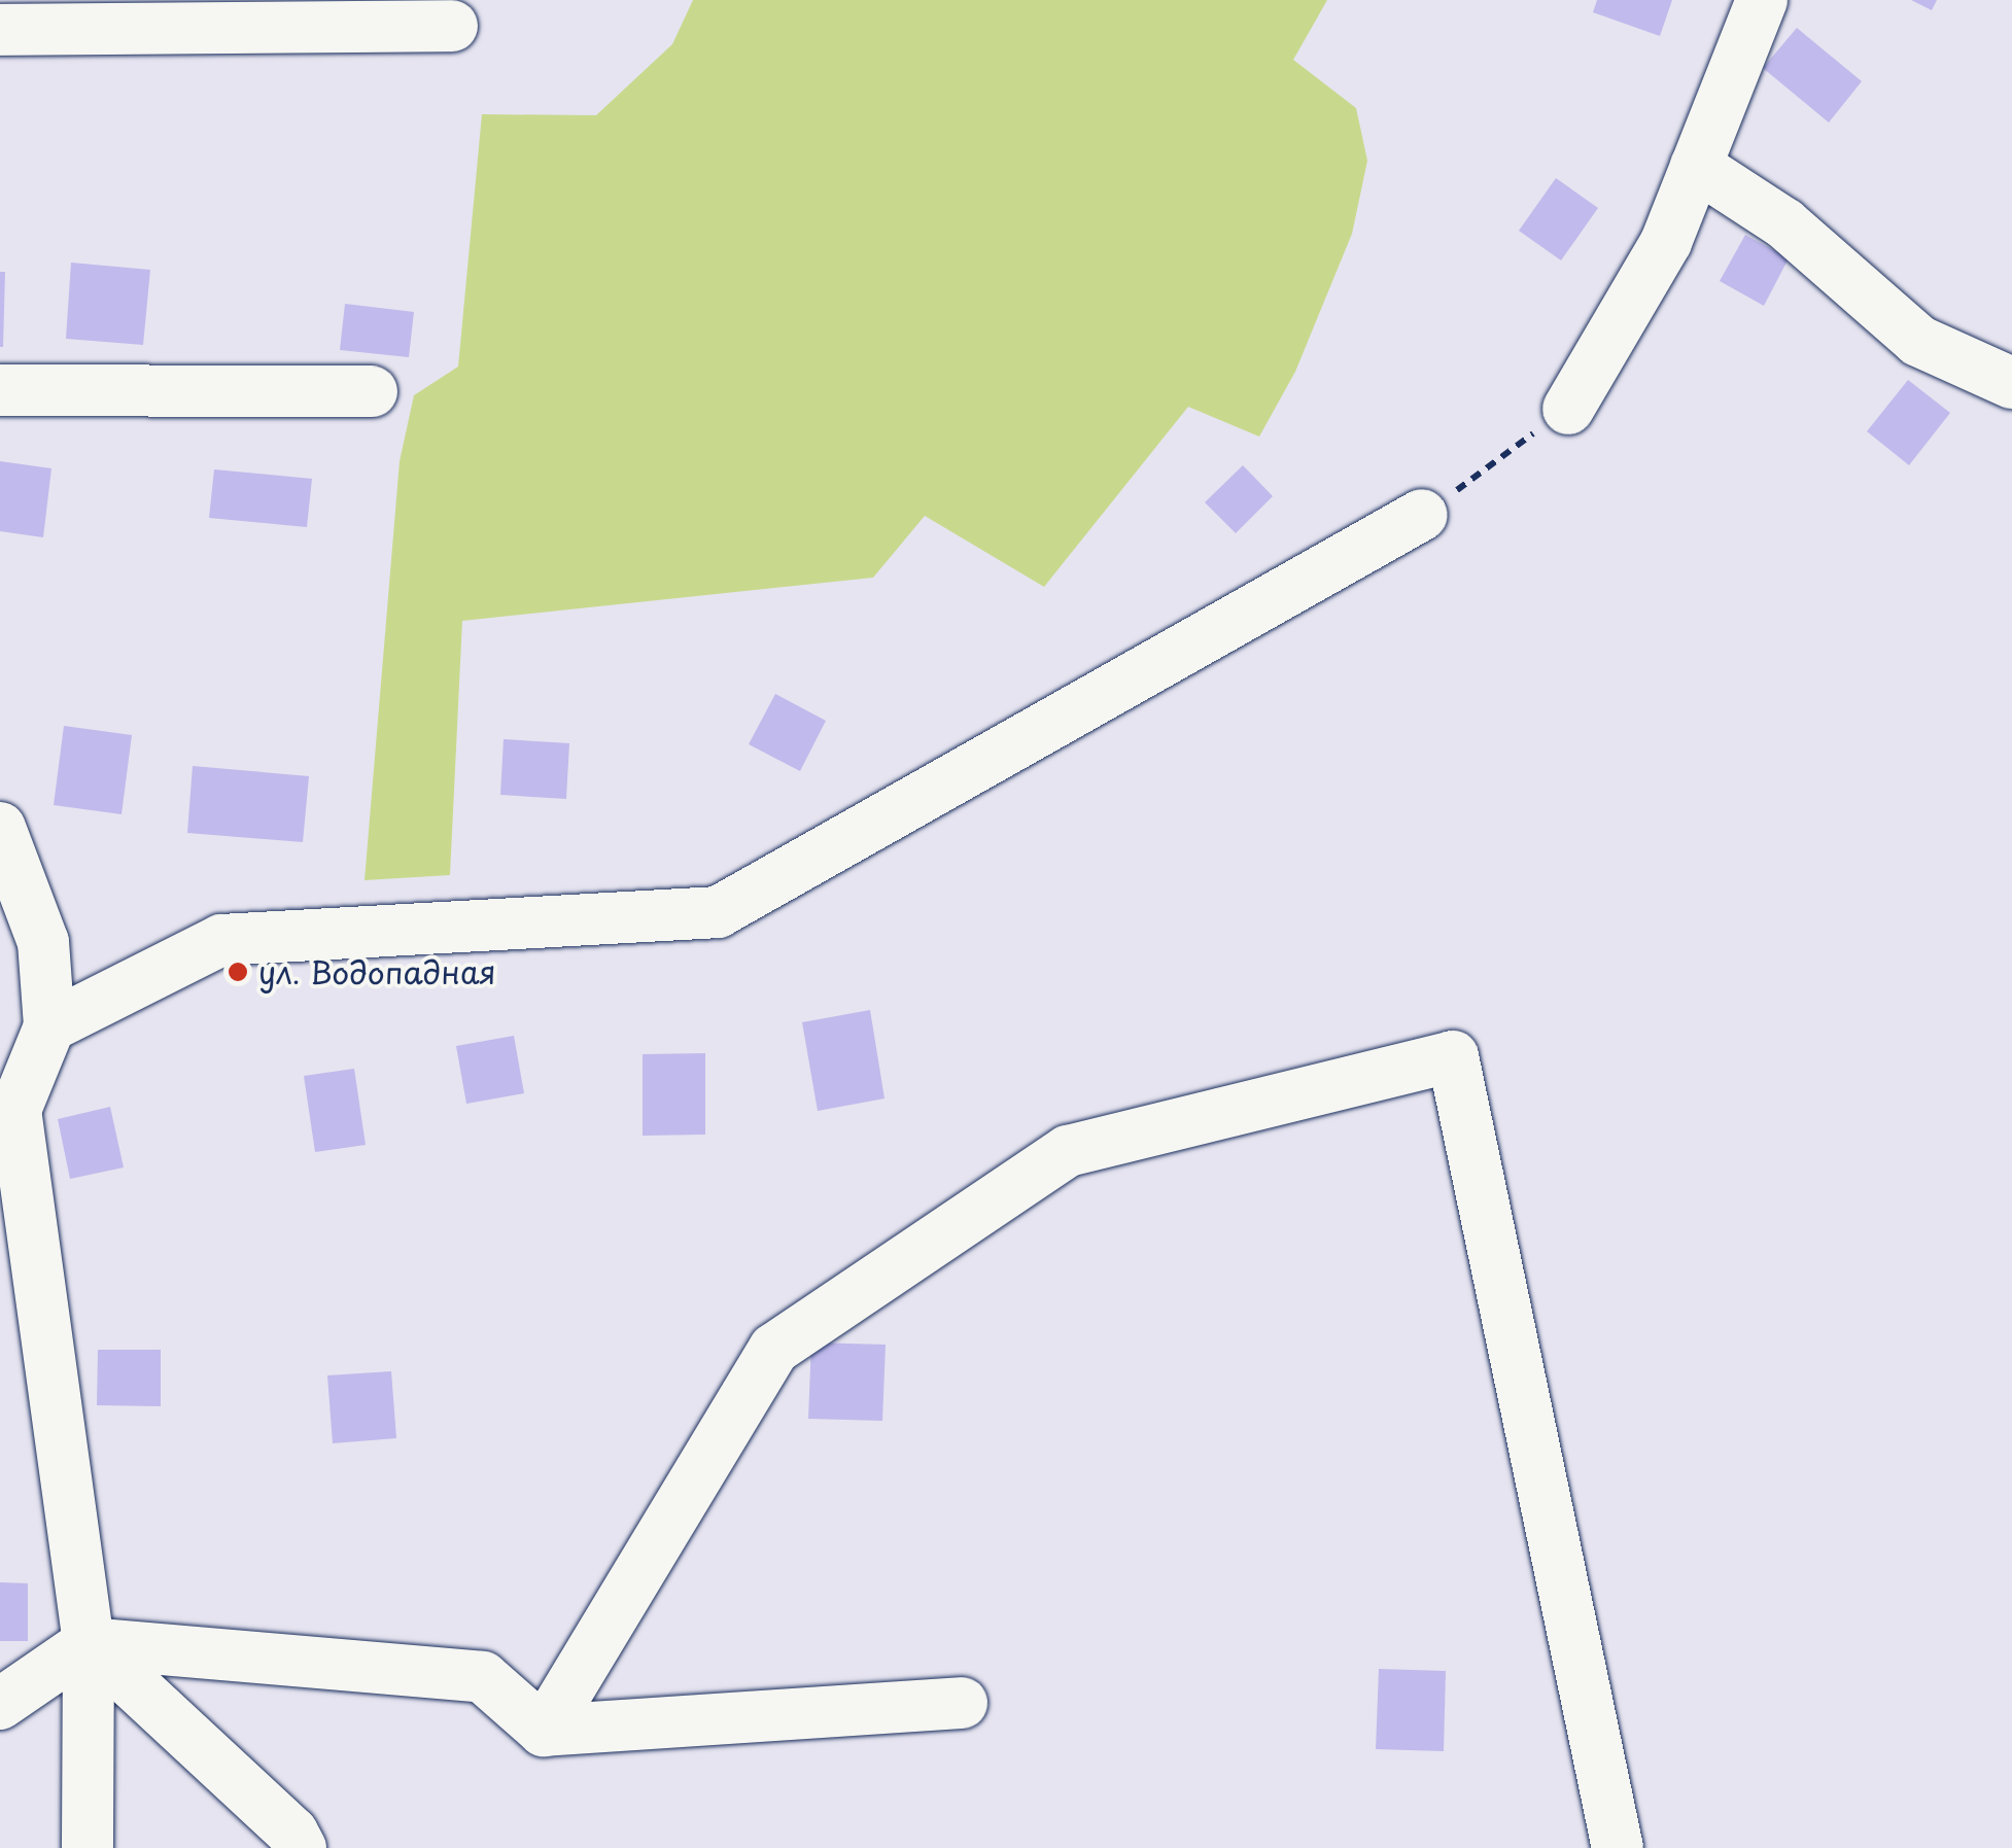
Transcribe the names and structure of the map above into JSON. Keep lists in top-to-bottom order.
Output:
{
  "places": ["ул. Водопадная"]
}
